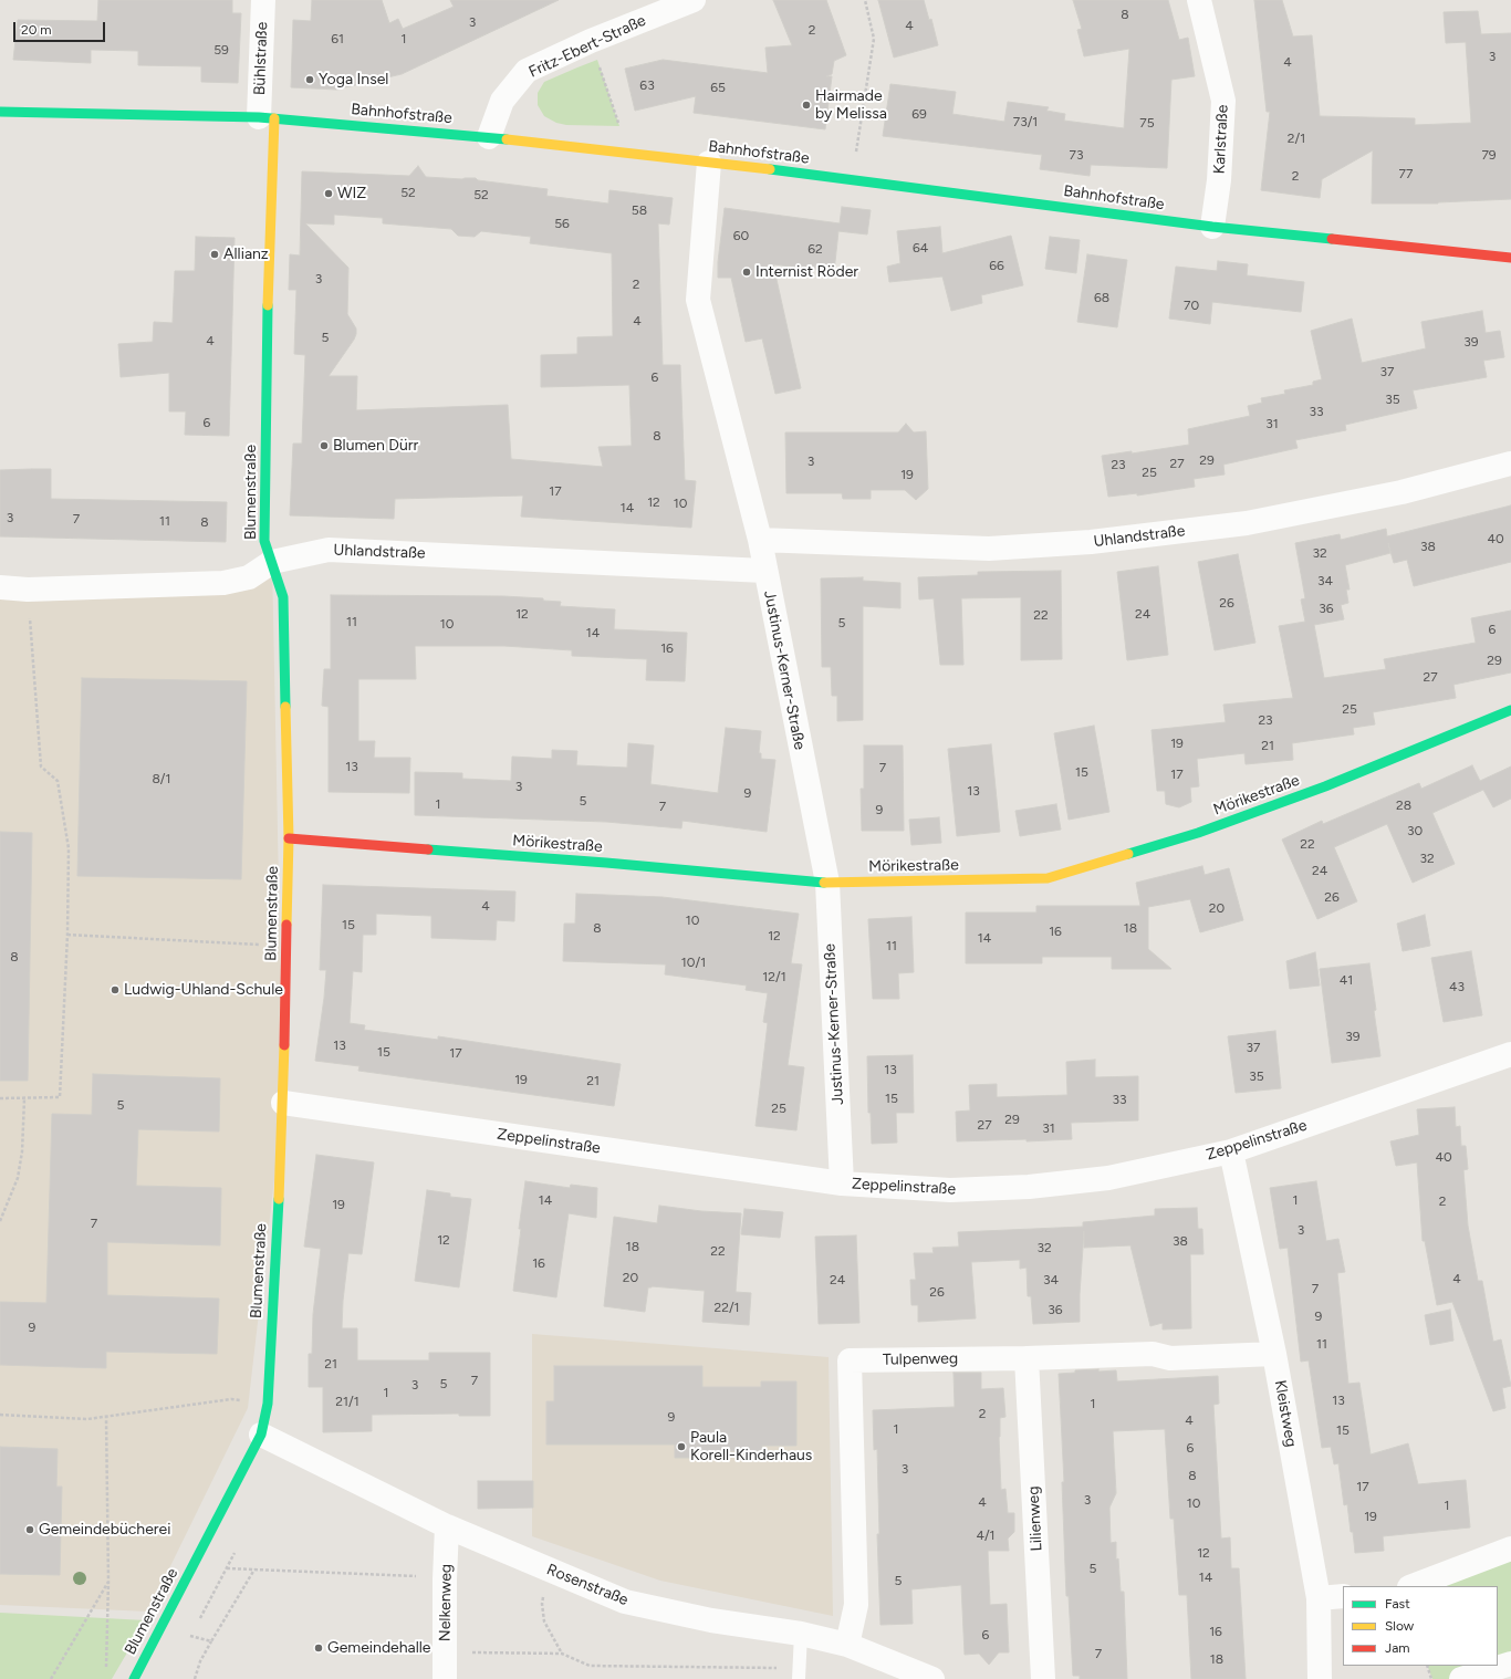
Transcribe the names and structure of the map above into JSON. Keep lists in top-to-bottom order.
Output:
{
  "streets": {
    "street": [
      "Fritz-Ebert-Straße",
      "Bühlstraße",
      "Bahnhofstraße",
      "Karlstraße",
      "Blumenstraße",
      "Uhlandstraße",
      "Justinus-Kerner-Straße",
      "Mörikestraße",
      "Zeppelinstraße",
      "Tulpenweg",
      "Kleistweg",
      "Lilienweg",
      "Rosenstraße",
      "Nelkenweg"
    ]
  },
  "crossings": [
    ["Fritz-Ebert-Straße", "Bahnhofstraße"],
    ["Bühlstraße", "Bahnhofstraße"],
    ["Bühlstraße", "Blumenstraße"],
    ["Bahnhofstraße", "Karlstraße"],
    ["Bahnhofstraße", "Blumenstraße"],
    ["Bahnhofstraße", "Justinus-Kerner-Straße"],
    ["Blumenstraße", "Uhlandstraße"],
    ["Blumenstraße", "Mörikestraße"],
    ["Blumenstraße", "Zeppelinstraße"],
    ["Blumenstraße", "Rosenstraße"],
    ["Uhlandstraße", "Justinus-Kerner-Straße"],
    ["Justinus-Kerner-Straße", "Mörikestraße"],
    ["Justinus-Kerner-Straße", "Zeppelinstraße"],
    ["Zeppelinstraße", "Kleistweg"],
    ["Tulpenweg", "Kleistweg"],
    ["Tulpenweg", "Lilienweg"],
    ["Tulpenweg", "Rosenstraße"],
    ["Rosenstraße", "Nelkenweg"]
  ],
  "places": [
    "Yoga Insel",
    "Hairmade by Melissa",
    "WIZ",
    "Allianz",
    "Internist Röder",
    "Blumen Dürr",
    "Ludwig-Uhland-Schule",
    "Paula Korell-Kinderhaus",
    "Gemeindebücherei",
    "Gemeindehalle"
  ],
  "house_numbers": [
    "8",
    "3",
    "4",
    "2",
    "61",
    "1",
    "59",
    "3",
    "4",
    "63",
    "65",
    "69",
    "73/1",
    "75",
    "2/1",
    "73",
    "79",
    "77",
    "2",
    "52",
    "52",
    "58",
    "56",
    "60",
    "64",
    "62",
    "66",
    "3",
    "2",
    "68",
    "70",
    "4",
    "5",
    "4",
    "39",
    "37",
    "6",
    "35",
    "33",
    "6",
    "31",
    "8",
    "29",
    "3",
    "27",
    "23",
    "25",
    "19",
    "17",
    "12",
    "10",
    "14",
    "3",
    "7",
    "11",
    "8",
    "40",
    "38",
    "32",
    "34",
    "26",
    "36",
    "12",
    "24",
    "22",
    "11",
    "5",
    "10",
    "6",
    "14",
    "16",
    "29",
    "27",
    "25",
    "23",
    "19",
    "21",
    "13",
    "7",
    "15",
    "17",
    "8/1",
    "3",
    "13",
    "9",
    "5",
    "1",
    "28",
    "7",
    "9",
    "30",
    "22",
    "32",
    "24",
    "26",
    "4",
    "20",
    "10",
    "15",
    "8",
    "18",
    "16",
    "12",
    "14",
    "11",
    "8",
    "10/1",
    "12/1",
    "41",
    "43",
    "39",
    "13",
    "37",
    "15",
    "17",
    "13",
    "35",
    "19",
    "21",
    "15",
    "33",
    "5",
    "25",
    "29",
    "27",
    "31",
    "40",
    "14",
    "1",
    "2",
    "19",
    "7",
    "3",
    "12",
    "38",
    "18",
    "32",
    "22",
    "16",
    "20",
    "4",
    "24",
    "34",
    "7",
    "26",
    "22/1",
    "36",
    "9",
    "9",
    "11",
    "21",
    "7",
    "5",
    "3",
    "1",
    "13",
    "21/1",
    "1",
    "2",
    "9",
    "4",
    "1",
    "15",
    "6",
    "3",
    "8",
    "17",
    "3",
    "4",
    "10",
    "1",
    "19",
    "4/1",
    "12",
    "5",
    "14",
    "5",
    "16",
    "6",
    "7",
    "18"
  ],
  "legend": ["Fast", "Slow", "Jam"],
  "scale_bar": "20 m"
}
